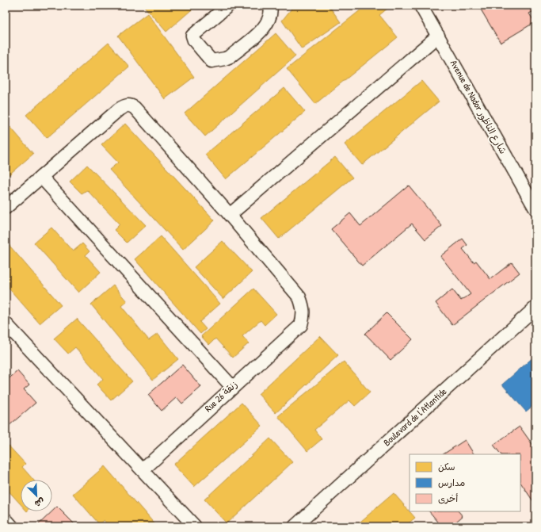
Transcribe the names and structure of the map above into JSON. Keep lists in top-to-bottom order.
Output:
{
  "streets": {
    "street": ["Avenue de Nador شارع الناظور", "Rue 26 زنقة", "Boulevard de l'Atlantide"]
  },
  "legend": ["سكن", "مدارس", "أخرى"],
  "north": "bottom right"
}
